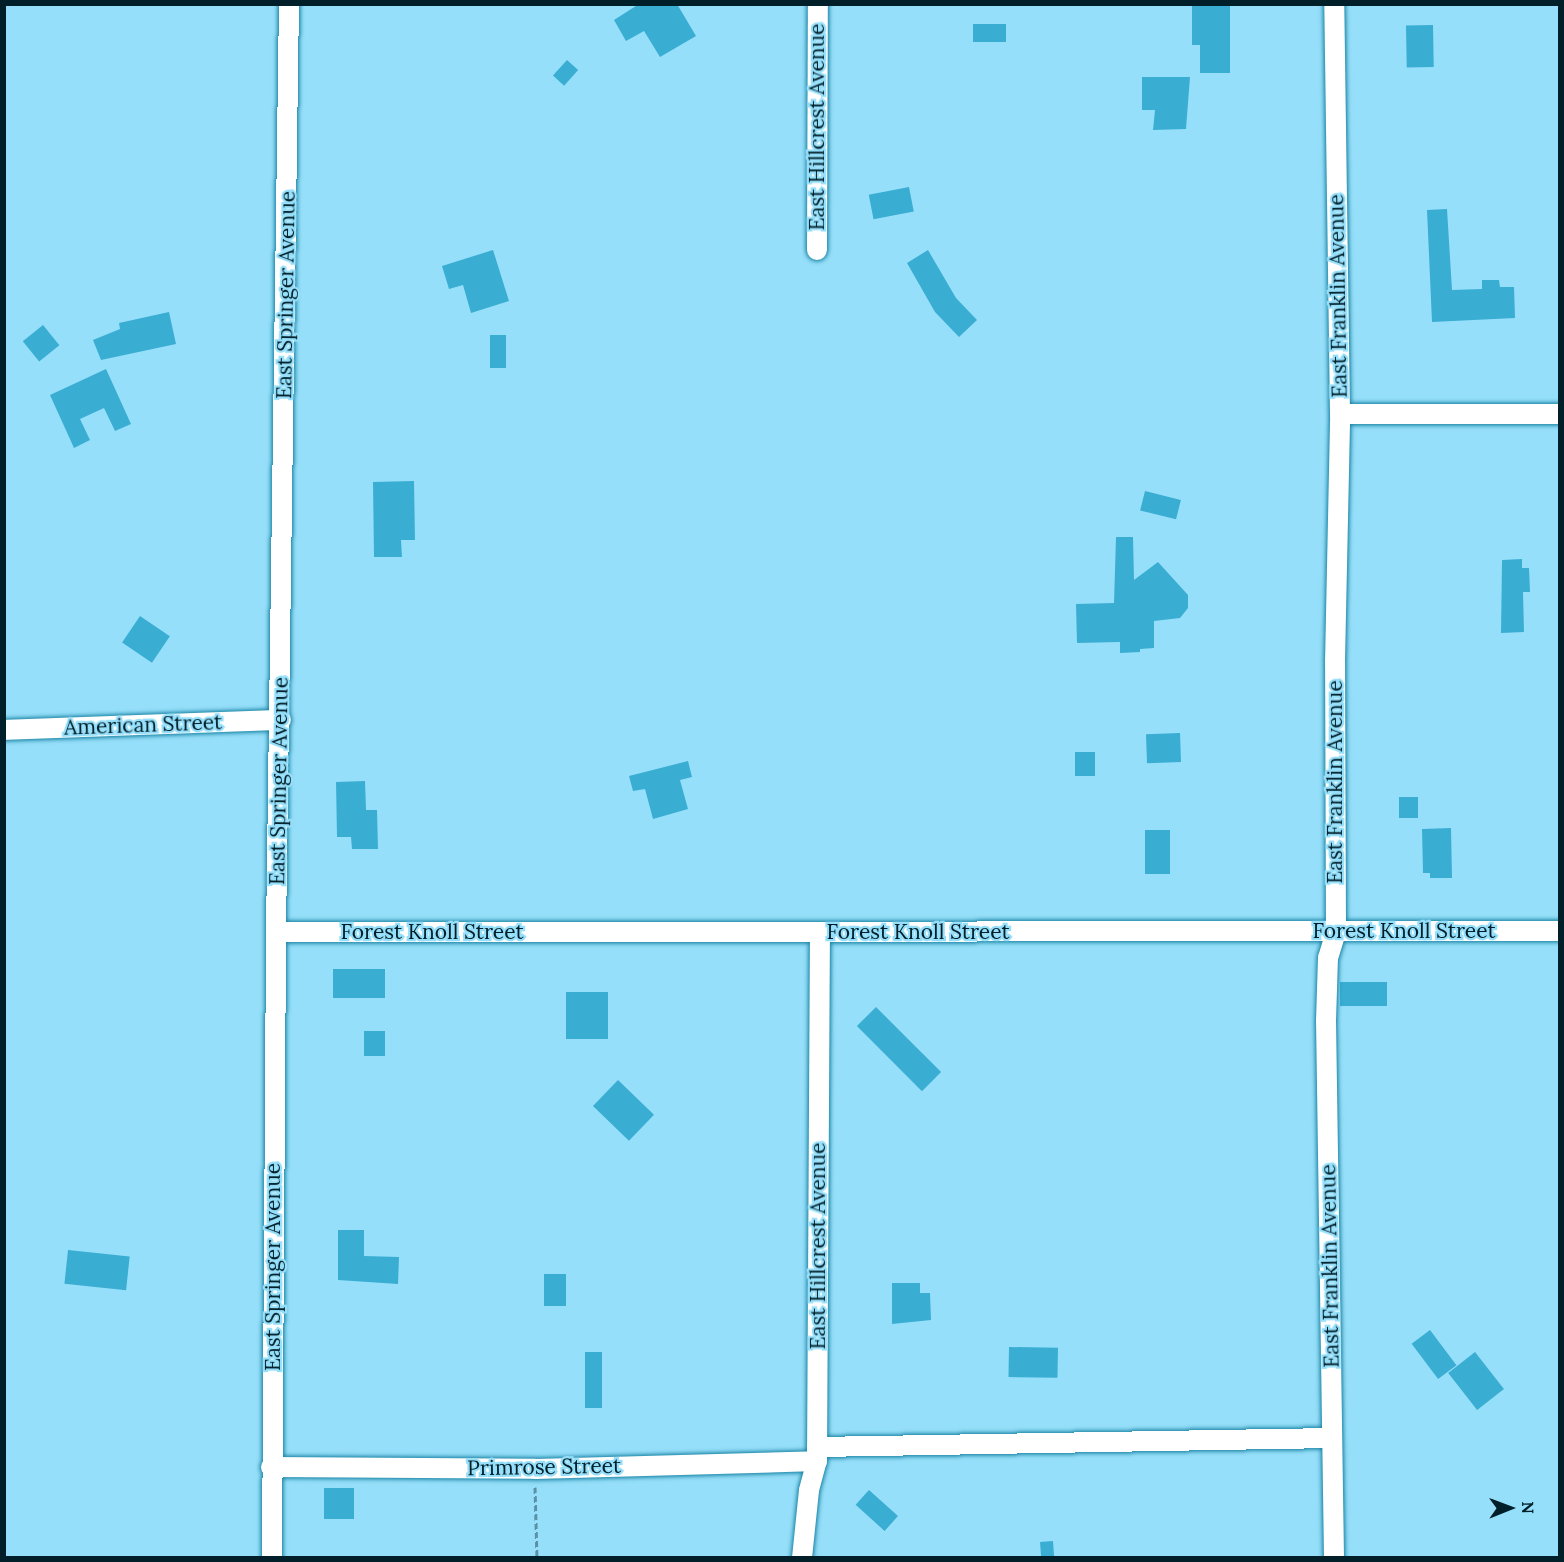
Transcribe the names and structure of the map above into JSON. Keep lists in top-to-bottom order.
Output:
{
  "streets": {
    "street": [
      "East Hillcrest Avenue",
      "East Springer Avenue",
      "East Franklin Avenue",
      "American Street",
      "Forest Knoll Street",
      "Primrose Street"
    ]
  },
  "crossings": [
    ["East Hillcrest Avenue", "Forest Knoll Street"],
    ["East Hillcrest Avenue", "Primrose Street"],
    ["East Springer Avenue", "American Street"],
    ["East Springer Avenue", "Forest Knoll Street"],
    ["East Springer Avenue", "Primrose Street"],
    ["East Franklin Avenue", "Forest Knoll Street"],
    ["East Franklin Avenue", "Primrose Street"]
  ],
  "north": "right"
}
